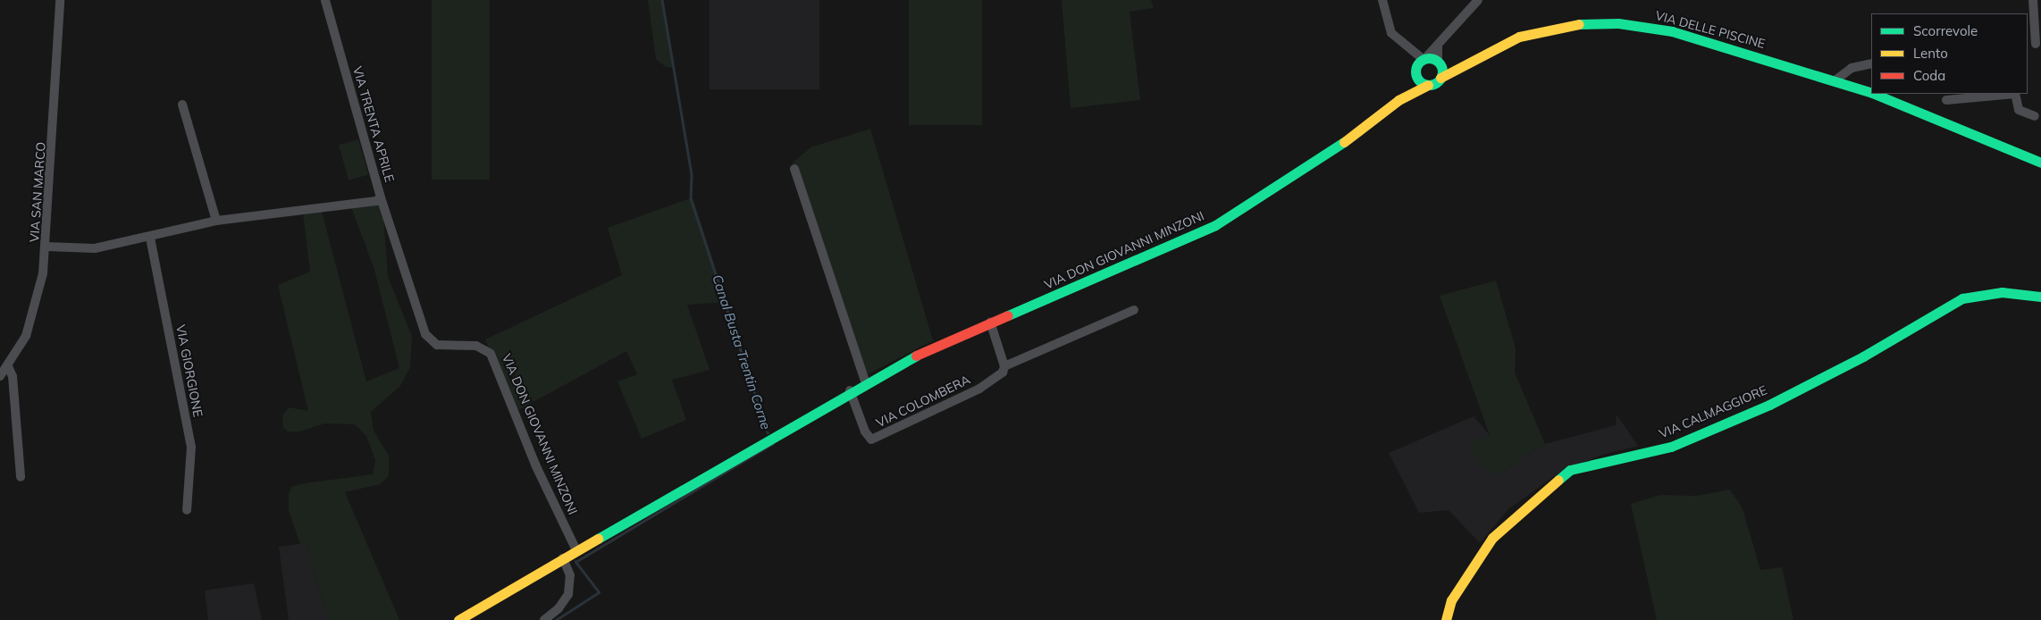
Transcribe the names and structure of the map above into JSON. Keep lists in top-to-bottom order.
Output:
{
  "streets": {
    "street": [
      "VIA DELLE PISCINE",
      "VIA TRENTA APRILE",
      "VIA SAN MARCO",
      "VIA DON GIOVANNI MINZONI",
      "VIA GIORGIONE",
      "VIA COLOMBERA",
      "VIA CALMAGGIORE"
    ]
  },
  "crossings": [
    ["VIA DELLE PISCINE", "VIA DON GIOVANNI MINZONI"],
    ["VIA TRENTA APRILE", "VIA SAN MARCO"],
    ["VIA TRENTA APRILE", "VIA DON GIOVANNI MINZONI"],
    ["VIA TRENTA APRILE", "VIA GIORGIONE"],
    ["VIA DON GIOVANNI MINZONI", "VIA COLOMBERA"]
  ],
  "water": ["Canal Busta Trentin Corne"],
  "legend": ["Scorrevole", "Lento", "Coda"]
}
